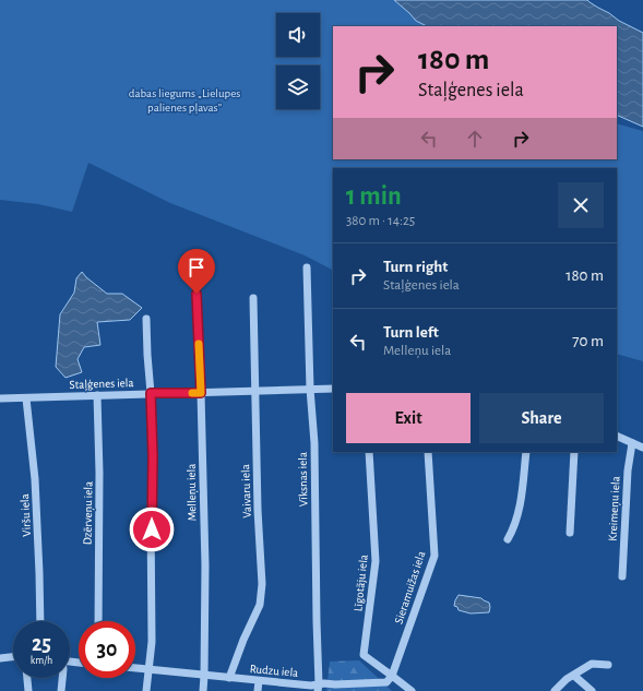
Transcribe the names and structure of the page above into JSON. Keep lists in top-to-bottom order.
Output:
{
  "streets": {
    "street": [
      "Staļģenes iela",
      "Vīksnas iela",
      "Vaivaru iela",
      "Melleņu iela",
      "Kreimeņu iela",
      "Dzērveņu iela",
      "Viršu iela",
      "Līgotāju iela",
      "Sieramuižas iela",
      "Rudzu iela"
    ]
  },
  "crossings": [
    ["Staļģenes iela", "Vīksnas iela"],
    ["Staļģenes iela", "Vaivaru iela"],
    ["Staļģenes iela", "Melleņu iela"],
    ["Staļģenes iela", "Dzērveņu iela"],
    ["Staļģenes iela", "Viršu iela"],
    ["Vīksnas iela", "Rudzu iela"],
    ["Vaivaru iela", "Rudzu iela"],
    ["Melleņu iela", "Rudzu iela"],
    ["Līgotāju iela", "Sieramuižas iela"],
    ["Līgotāju iela", "Rudzu iela"],
    ["Sieramuižas iela", "Rudzu iela"]
  ],
  "parks": ["dabas liegums „Lielupes palienes pļavas”"],
  "page": {
    "turn": ["180 m", "Staļģenes iela"],
    "heading": ["1 min", "380 m · 14:25"],
    "list": [
      {
        "name": "Turn right",
        "note": "Staļģenes iela",
        "value": "180 m"
      },
      {
        "name": "Turn left",
        "note": "Melleņu iela",
        "value": "70 m"
      }
    ],
    "buttons": ["Exit", "Share"],
    "speed": "25 km/h",
    "limit": "30"
  }
}
